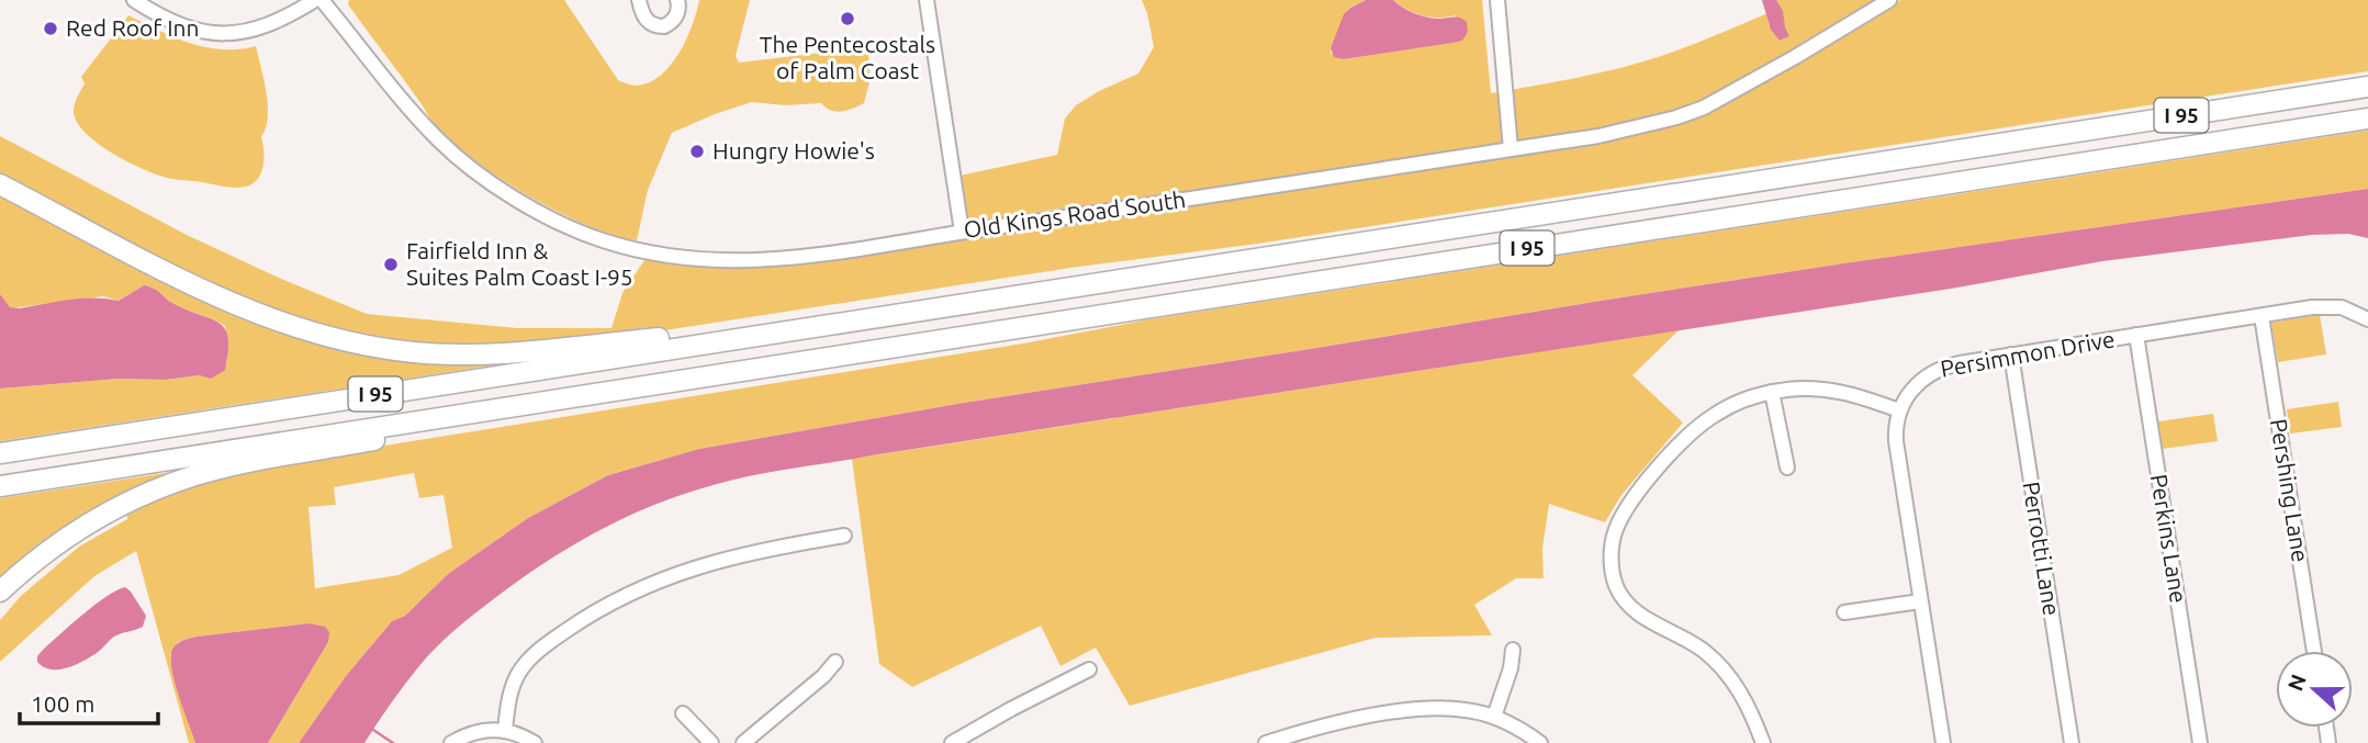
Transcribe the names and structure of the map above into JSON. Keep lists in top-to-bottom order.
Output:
{
  "streets": {
    "highway": ["I 95"],
    "street": [
      "Old Kings Road South",
      "Persimmon Drive",
      "Pershing Lane",
      "Perkins Lane",
      "Perrotti Lane"
    ]
  },
  "crossings": [
    ["Persimmon Drive", "Pershing Lane"],
    ["Persimmon Drive", "Perkins Lane"],
    ["Persimmon Drive", "Perrotti Lane"]
  ],
  "places": [
    "The Pentecostals of Palm Coast",
    "Red Roof Inn",
    "Hungry Howie's",
    "Fairfield Inn & Suites Palm Coast I-95"
  ],
  "scale_bar": "100 m",
  "north": "left"
}
